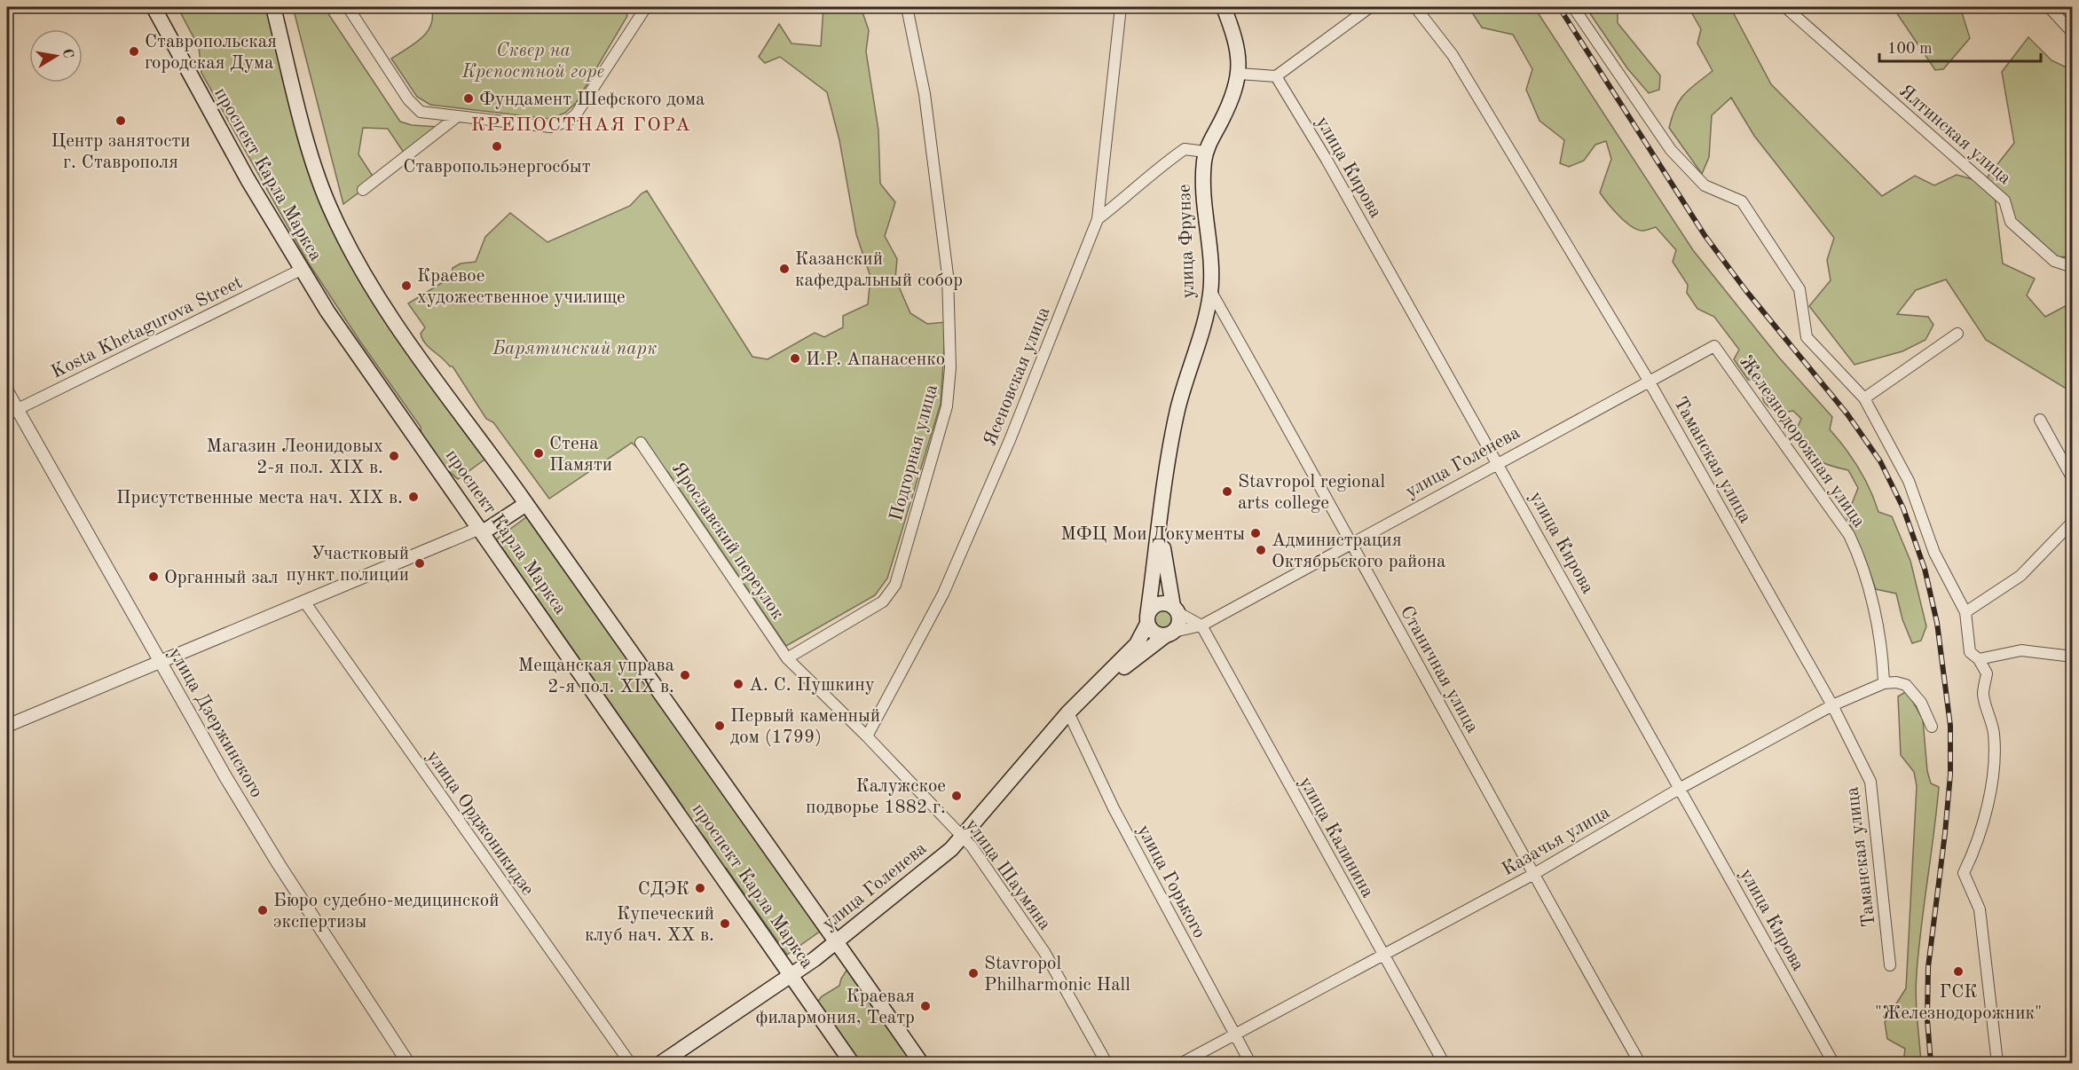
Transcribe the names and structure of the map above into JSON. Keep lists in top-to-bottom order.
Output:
{
  "streets": {
    "main road": ["проспект Карла Маркса", "улица Фрунзе", "улица Голенева"],
    "street": [
      "Ялтинская улица",
      "улица Кирова",
      "Kosta Khetagurova Street",
      "Ясеновская улица",
      "Железнодорожная улица",
      "Подгорная улица",
      "Таманская улица",
      "Ярославский переулок",
      "Станичная улица",
      "улица Дзержинского",
      "улица Орджоникидзе",
      "улица Калинина",
      "Казачья улица",
      "улица Шаумяна",
      "улица Горького"
    ]
  },
  "crossings": [
    ["улица Кирова", "улица Голенева"],
    ["улица Кирова", "Казачья улица"],
    ["проспект Карла Маркса", "Kosta Khetagurova Street"],
    ["проспект Карла Маркса", "улица Голенева"],
    ["улица Фрунзе", "улица Голенева"],
    ["улица Фрунзе", "Станичная улица"],
    ["Kosta Khetagurova Street", "улица Дзержинского"],
    ["Ясеновская улица", "улица Шаумяна"],
    ["Железнодорожная улица", "улица Голенева"],
    ["Железнодорожная улица", "Казачья улица"],
    ["Подгорная улица", "Ярославский переулок"],
    ["Подгорная улица", "улица Шаумяна"],
    ["Таманская улица", "улица Голенева"],
    ["Таманская улица", "Казачья улица"],
    ["улица Голенева", "Станичная улица"],
    ["улица Голенева", "улица Калинина"],
    ["улица Голенева", "улица Шаумяна"],
    ["улица Голенева", "улица Горького"],
    ["Ярославский переулок", "улица Шаумяна"],
    ["Станичная улица", "Казачья улица"],
    ["улица Калинина", "Казачья улица"],
    ["Казачья улица", "улица Горького"]
  ],
  "districts": ["КРЕПОСТНАЯ ГОРА"],
  "parks": ["Сквер на Крепостной горе", "Барятинский парк"],
  "places": [
    "Ставропольская городская Дума",
    "Фундамент Шефского дома",
    "Центр занятости г. Ставрополя",
    "Ставропольэнергосбыт",
    "Казанский кафедральный собор",
    "Краевое художественное училище",
    "И.Р. Апанасенко",
    "Стена Памяти",
    "Магазин Леонидовых 2-я пол. XIX в.",
    "Stavropol regional arts college",
    "Присутственные места нач. XIX в.",
    "МФЦ Мои Документы",
    "Администрация Октябрьского района",
    "Участковый пункт полиции",
    "Органный зал",
    "Мещанская управа 2-я пол. XIX в.",
    "А. С. Пушкину",
    "Первый каменный дом (1799)",
    "Калужское подворье 1882 г.",
    "СДЭК",
    "Бюро судебно-медицинской экспертизы",
    "Купеческий клуб нач. ХХ в.",
    "ГСК \"Железнодорожник\"",
    "Stavropol Philharmonic Hall",
    "Краевая филармония, Театр"
  ],
  "scale_bar": "100 m",
  "north": "right"
}
